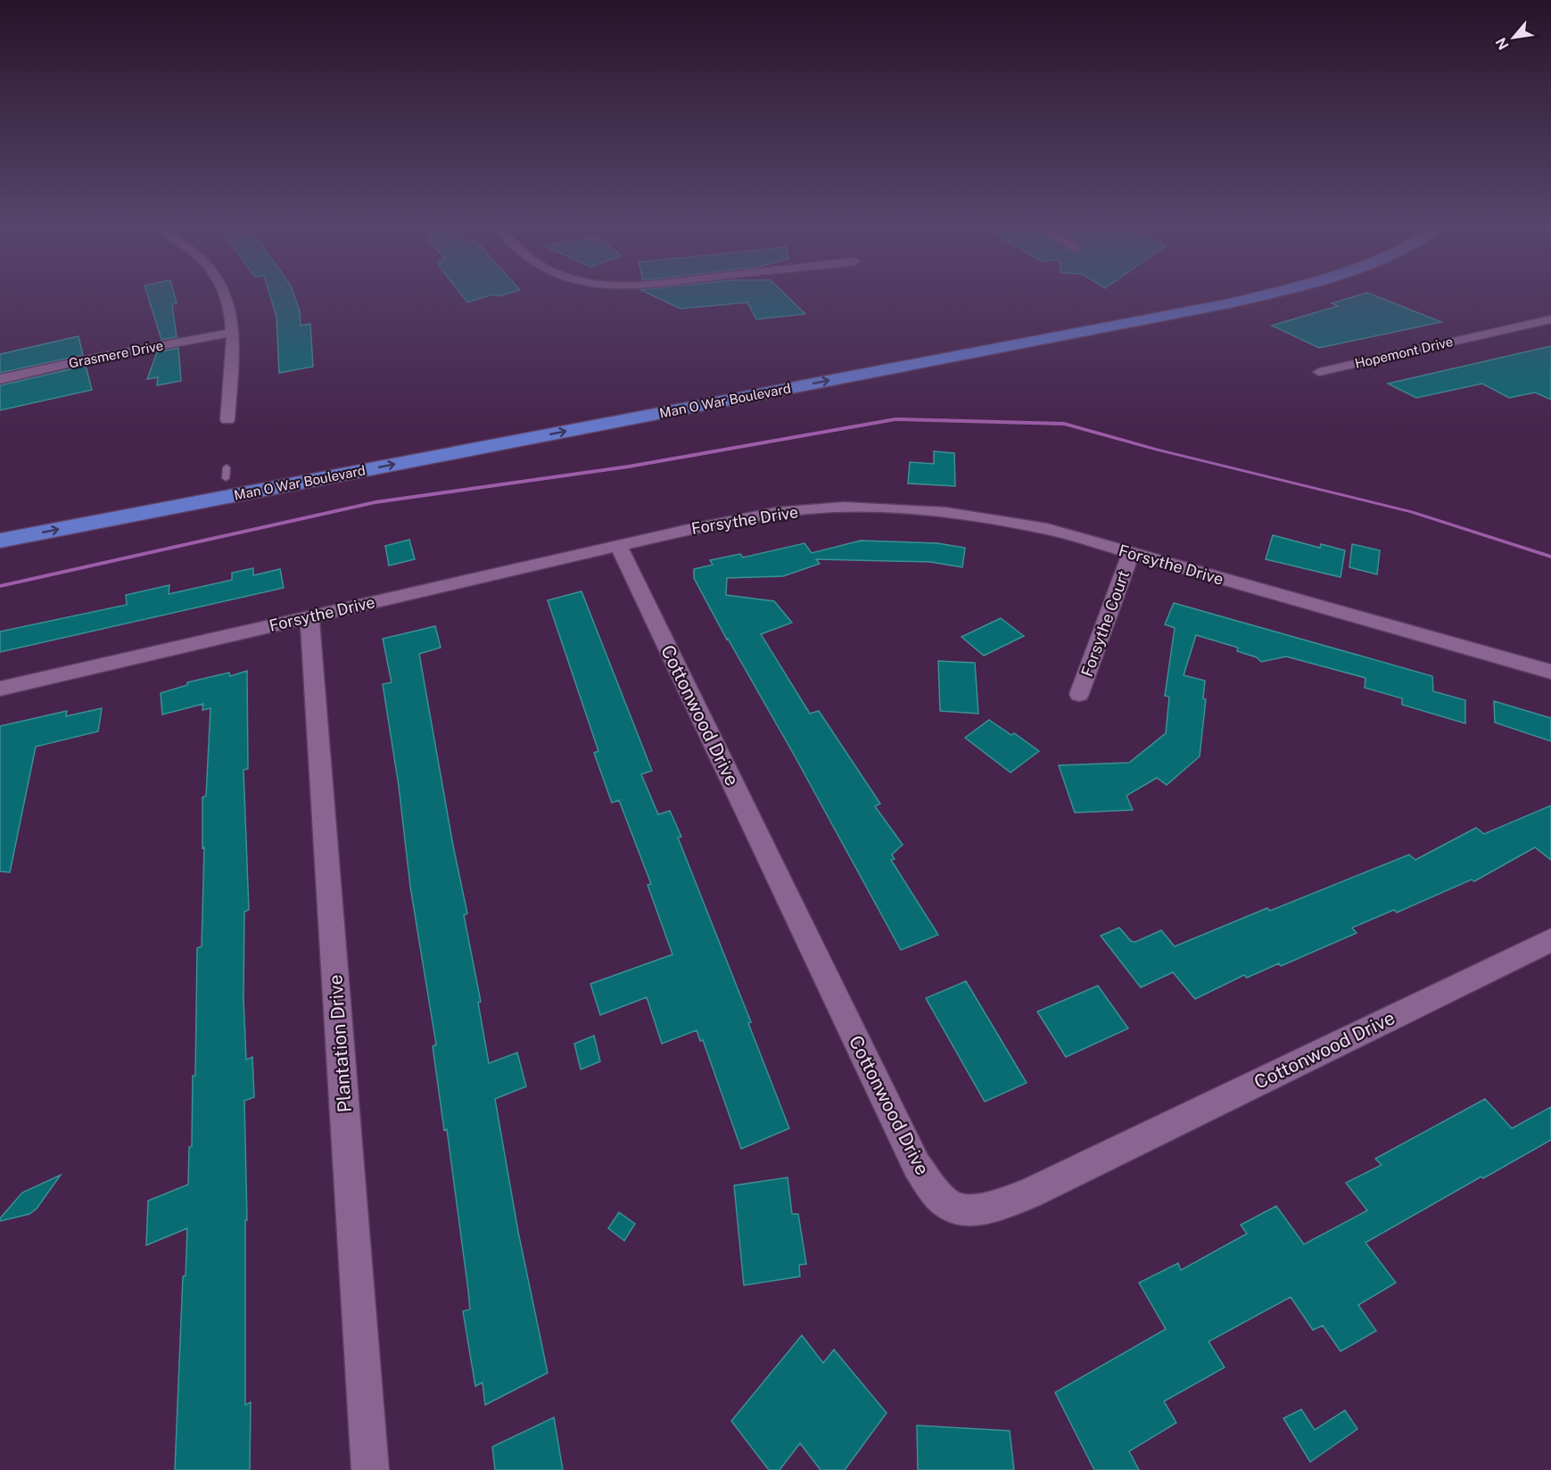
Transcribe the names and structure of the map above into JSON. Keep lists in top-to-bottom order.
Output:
{
  "streets": {
    "main road": ["Man O War Boulevard"],
    "street": [
      "Hopemont Drive",
      "Grasmere Drive",
      "Forsythe Drive",
      "Forsythe Court",
      "Cottonwood Drive",
      "Plantation Drive"
    ]
  },
  "crossings": [
    ["Forsythe Drive", "Forsythe Court"],
    ["Forsythe Drive", "Cottonwood Drive"],
    ["Forsythe Drive", "Plantation Drive"]
  ],
  "north": "bottom left"
}
